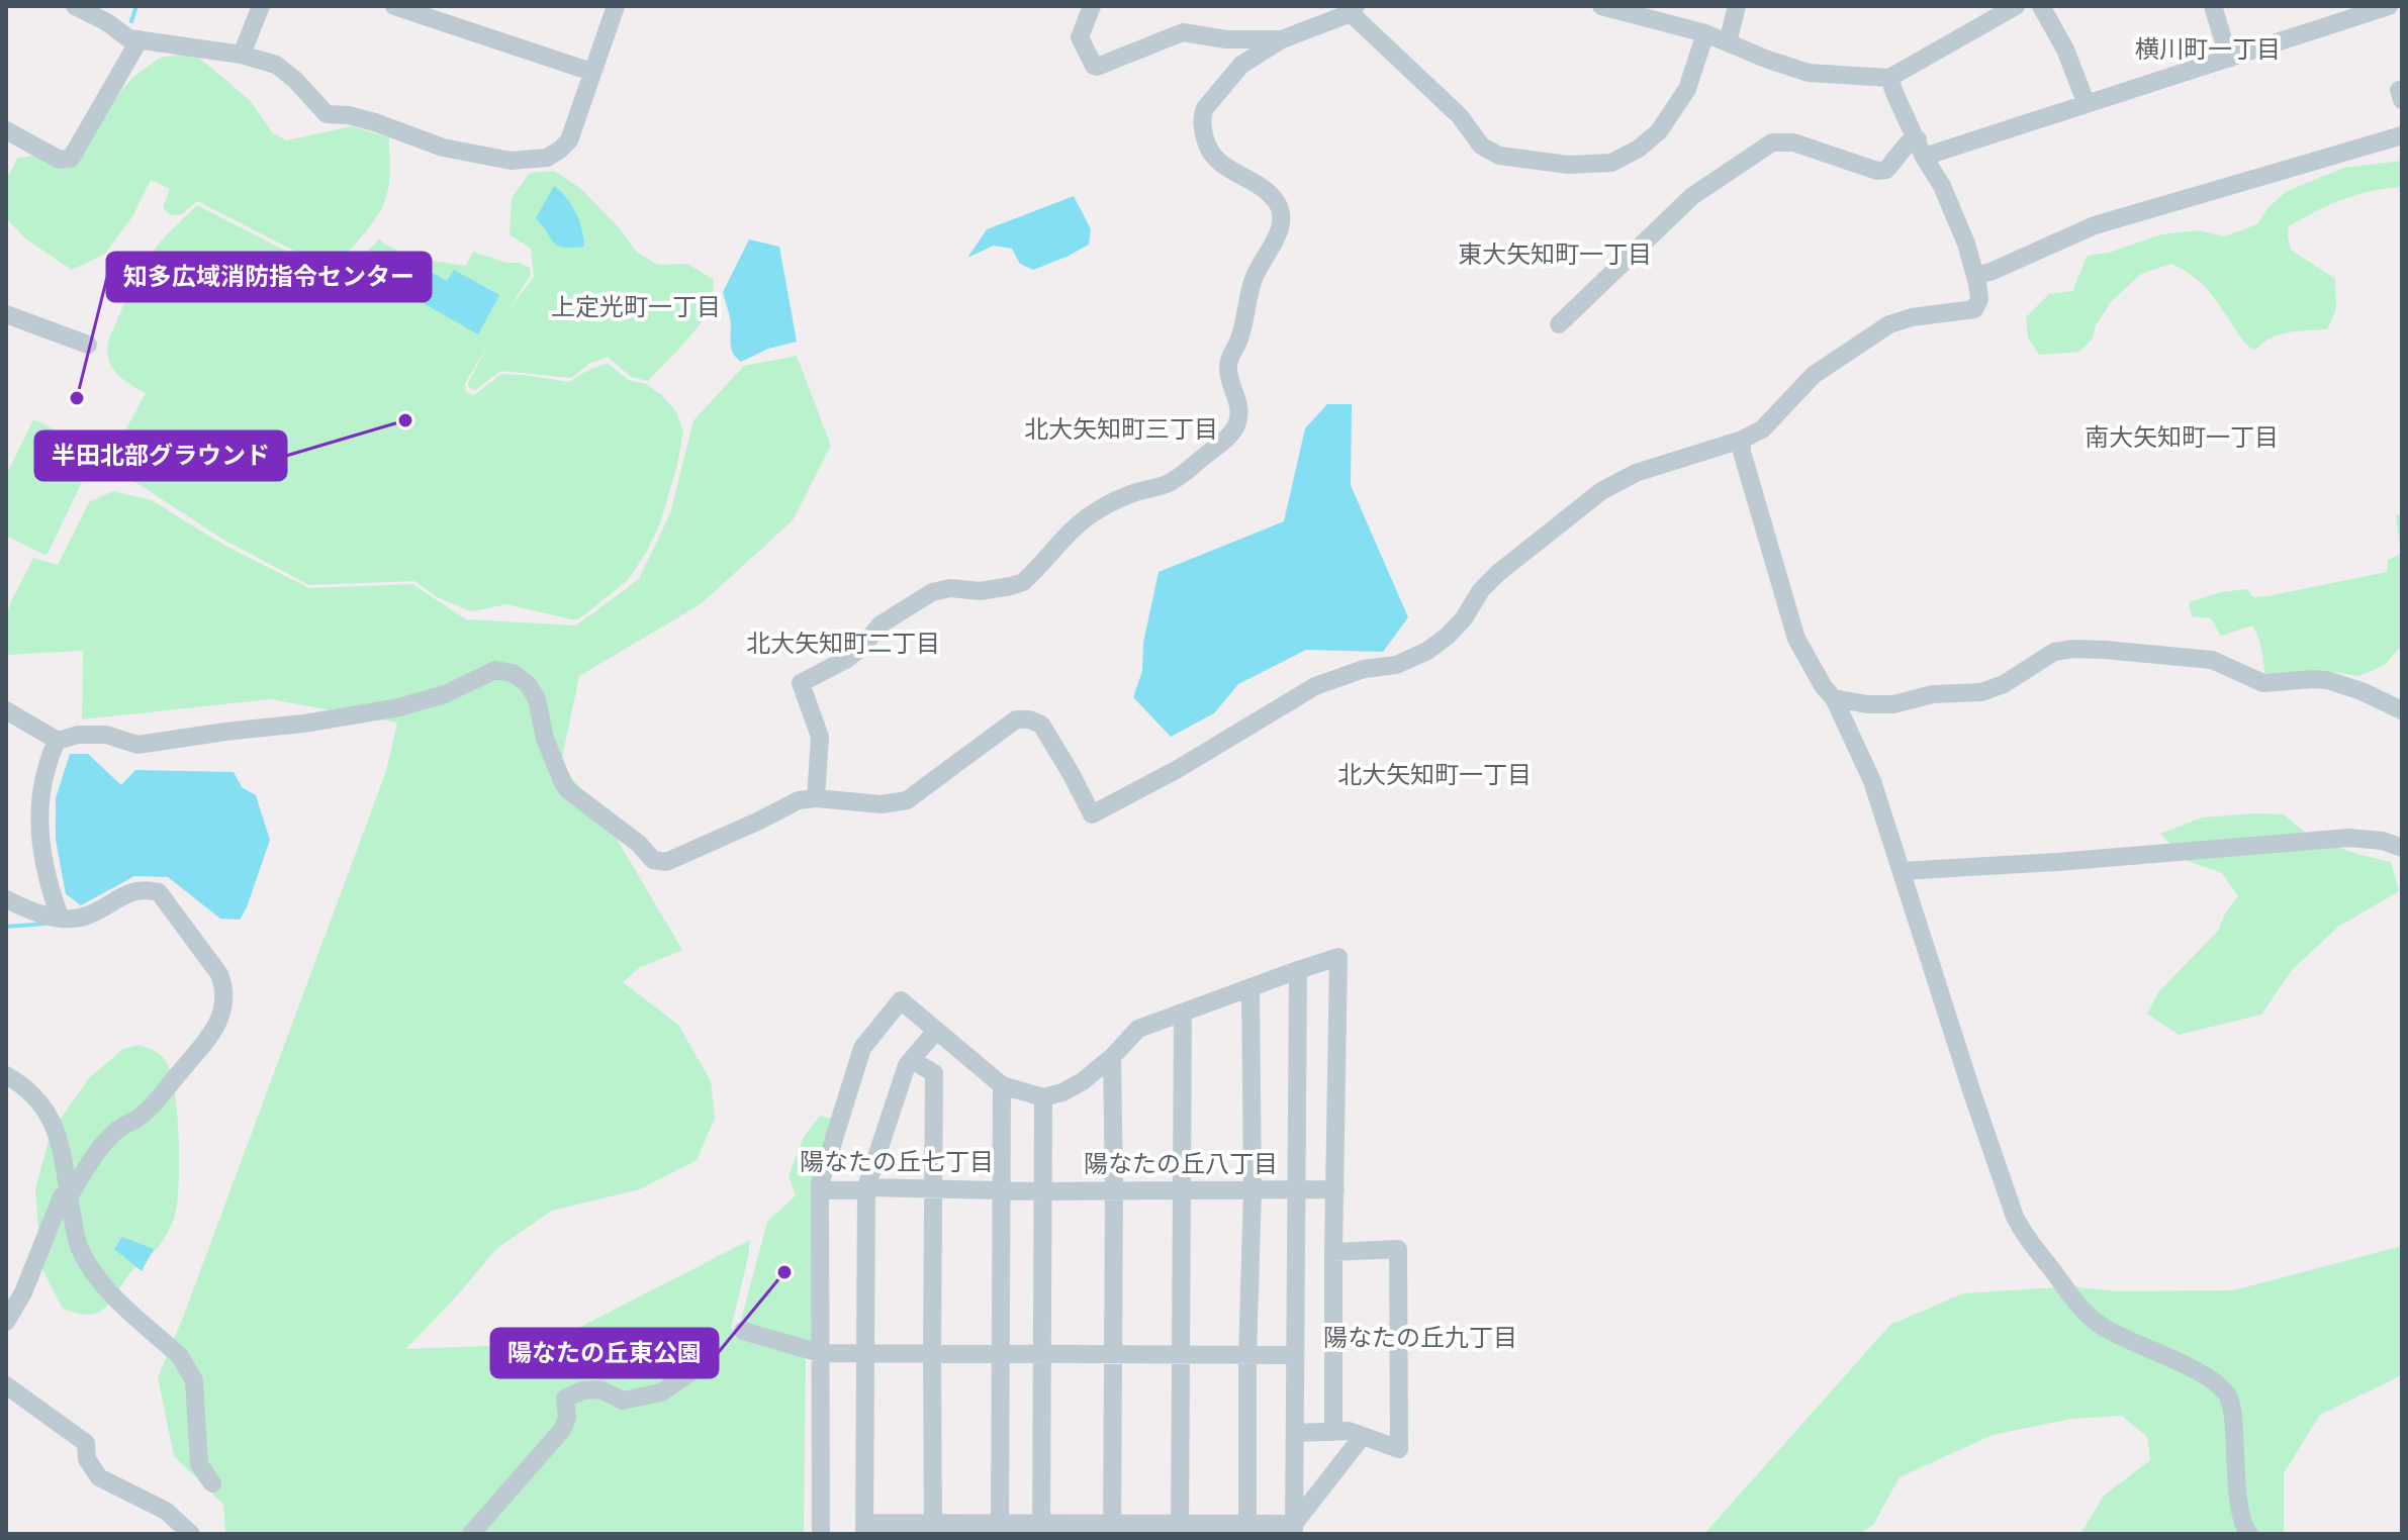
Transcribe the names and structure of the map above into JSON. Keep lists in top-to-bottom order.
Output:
{
  "districts": [
    "横川町一丁目",
    "東大矢知町一丁目",
    "上定光町一丁目",
    "北大矢知町三丁目",
    "南大矢知町一丁目",
    "北大矢知町二丁目",
    "北大矢知町一丁目",
    "陽なたの丘七丁目",
    "陽なたの丘八丁目",
    "陽なたの丘九丁目"
  ],
  "places": ["知多広域消防指令センター", "半田北部グラウンド", "陽なたの丘東公園"]
}
